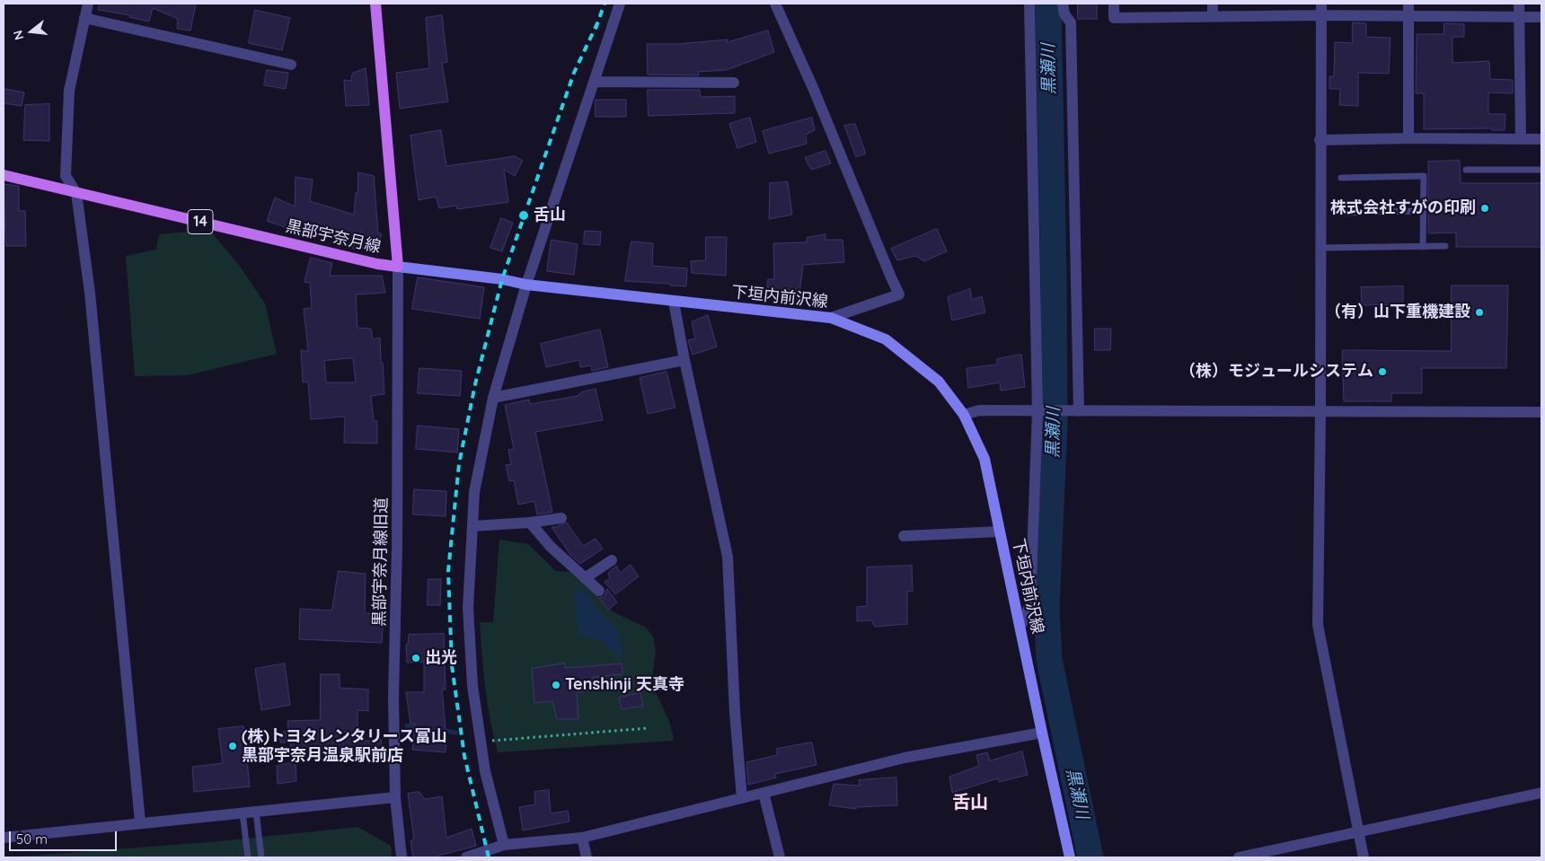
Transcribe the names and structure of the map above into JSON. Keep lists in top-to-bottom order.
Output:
{
  "streets": {
    "main road": ["14", "黒部宇奈月線", "下垣内前沢線"],
    "street": ["黒部宇奈月線旧道"]
  },
  "crossings": [
    ["黒部宇奈月線", "下垣内前沢線"],
    ["黒部宇奈月線", "黒部宇奈月線旧道"],
    ["下垣内前沢線", "黒部宇奈月線旧道"]
  ],
  "districts": ["舌山"],
  "water": ["黒瀬川"],
  "places": [
    "株式会社すがの印刷",
    "舌山",
    "（有）山下重機建設",
    "（株）モジュールシステム",
    "出光",
    "Tenshinji 天真寺",
    "(株)トヨタレンタリース富山 黒部宇奈月温泉駅前店"
  ],
  "scale_bar": "50 m",
  "north": "left"
}
